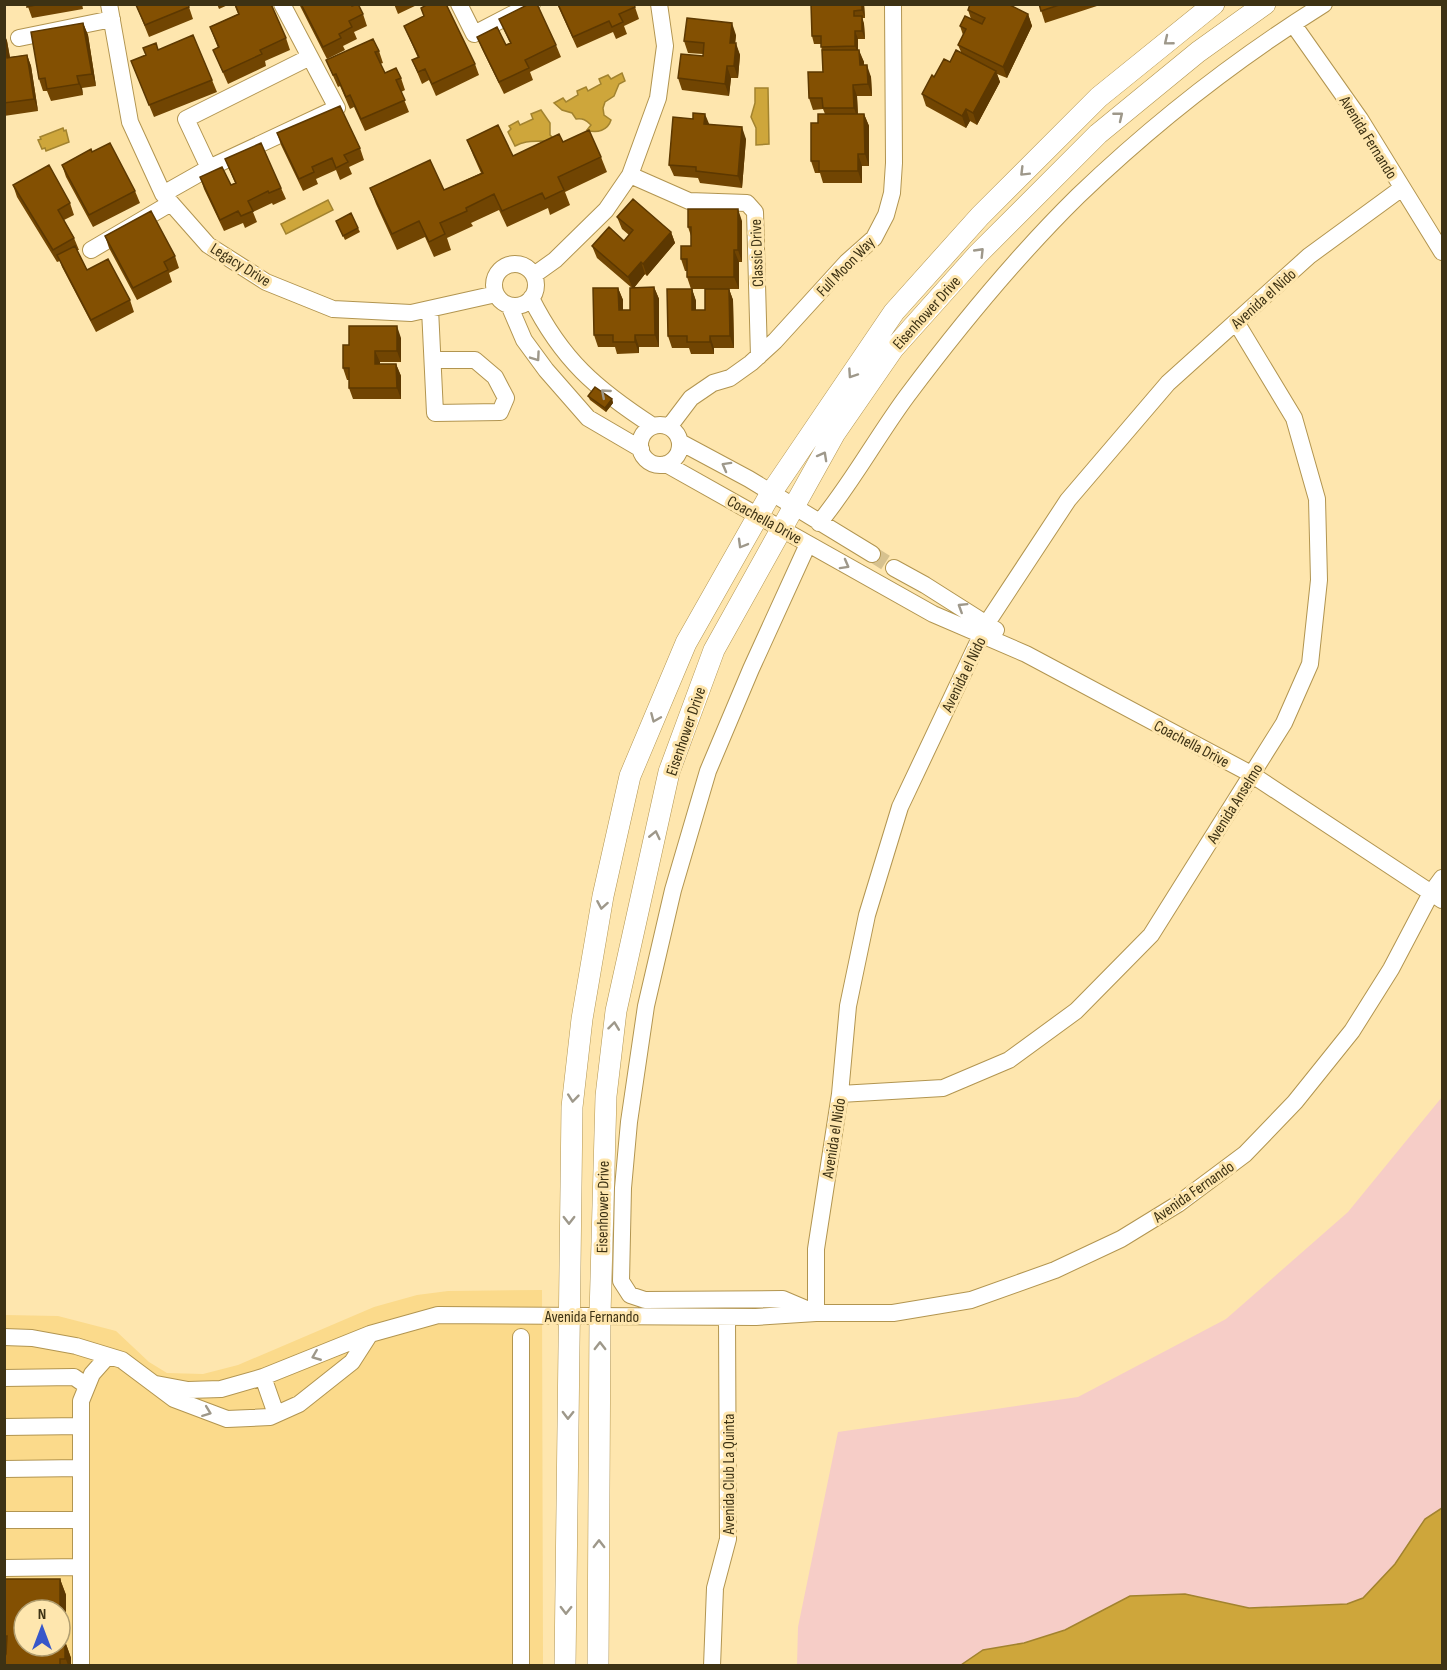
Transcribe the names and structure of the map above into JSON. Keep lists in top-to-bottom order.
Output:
{
  "streets": {
    "main road": ["Eisenhower Drive"],
    "street": [
      "Avenida Fernando",
      "Classic Drive",
      "Legacy Drive",
      "Full Moon Way",
      "Avenida el Nido",
      "Coachella Drive",
      "Avenida Anselmo",
      "Avenida Club La Quinta"
    ]
  },
  "crossings": [
    ["Avenida Fernando", "Avenida el Nido"],
    ["Avenida Fernando", "Eisenhower Drive"],
    ["Avenida Fernando", "Coachella Drive"],
    ["Avenida Fernando", "Avenida Club La Quinta"],
    ["Classic Drive", "Full Moon Way"],
    ["Legacy Drive", "Coachella Drive"],
    ["Full Moon Way", "Coachella Drive"],
    ["Avenida el Nido", "Coachella Drive"],
    ["Avenida el Nido", "Avenida Anselmo"],
    ["Eisenhower Drive", "Coachella Drive"],
    ["Coachella Drive", "Avenida Anselmo"]
  ],
  "north": "top"
}
